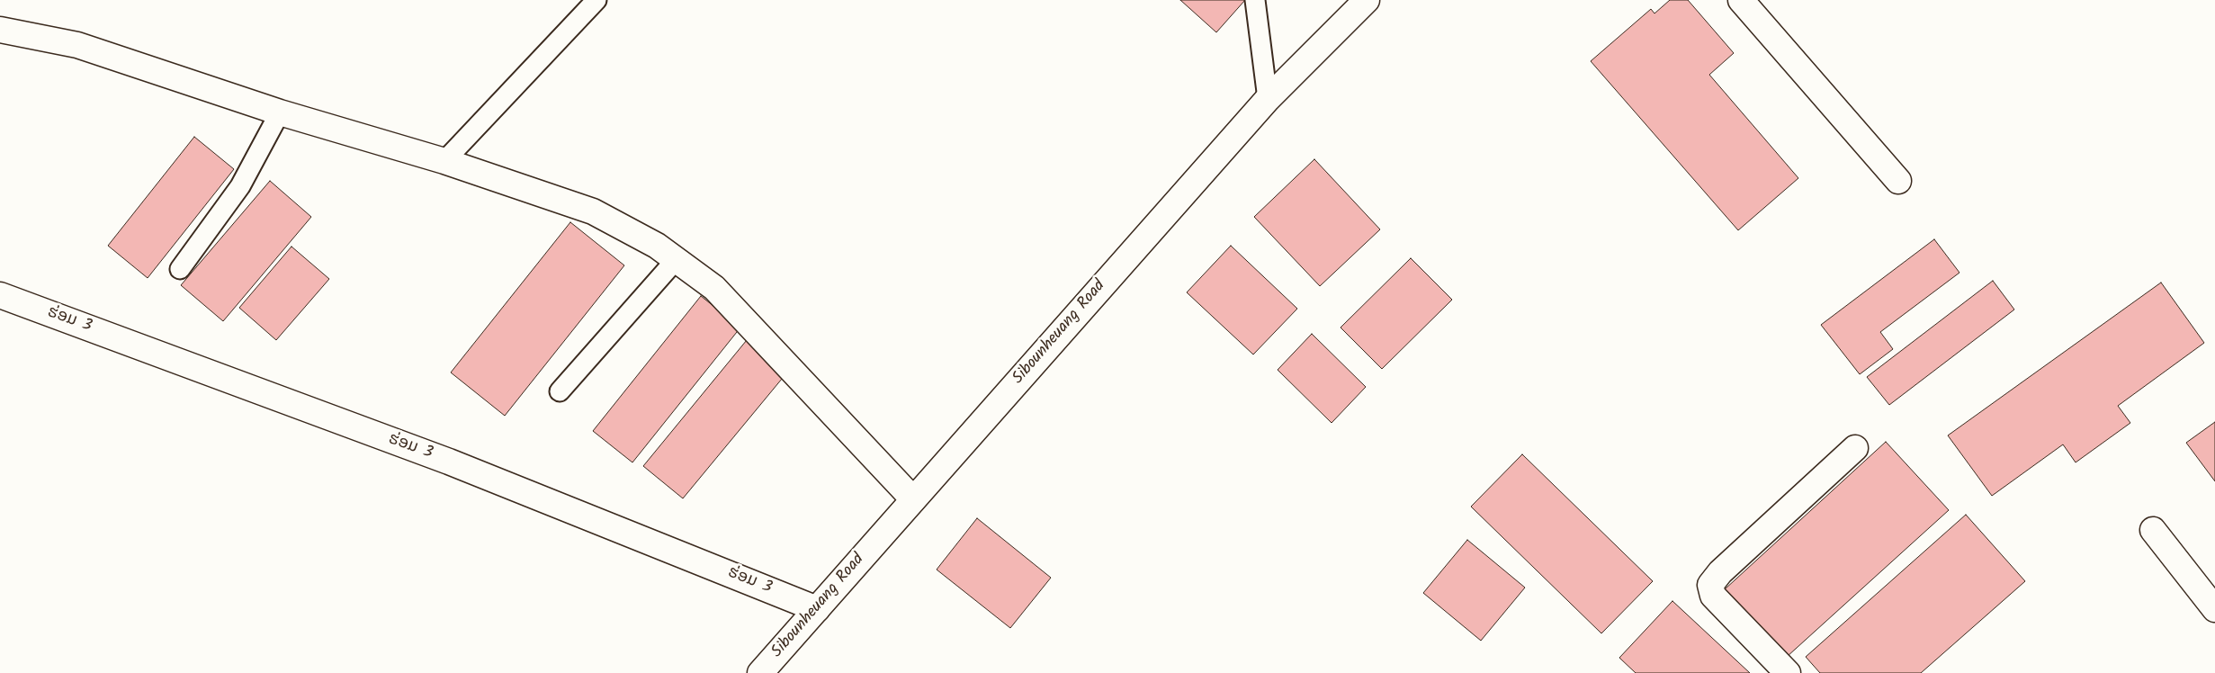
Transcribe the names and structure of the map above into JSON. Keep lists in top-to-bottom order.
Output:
{
  "streets": {
    "street": ["ຮ່ອມ 3", "Sibounheuang Road"]
  },
  "crossings": [
    ["ຮ່ອມ 3", "Sibounheuang Road"]
  ]
}
